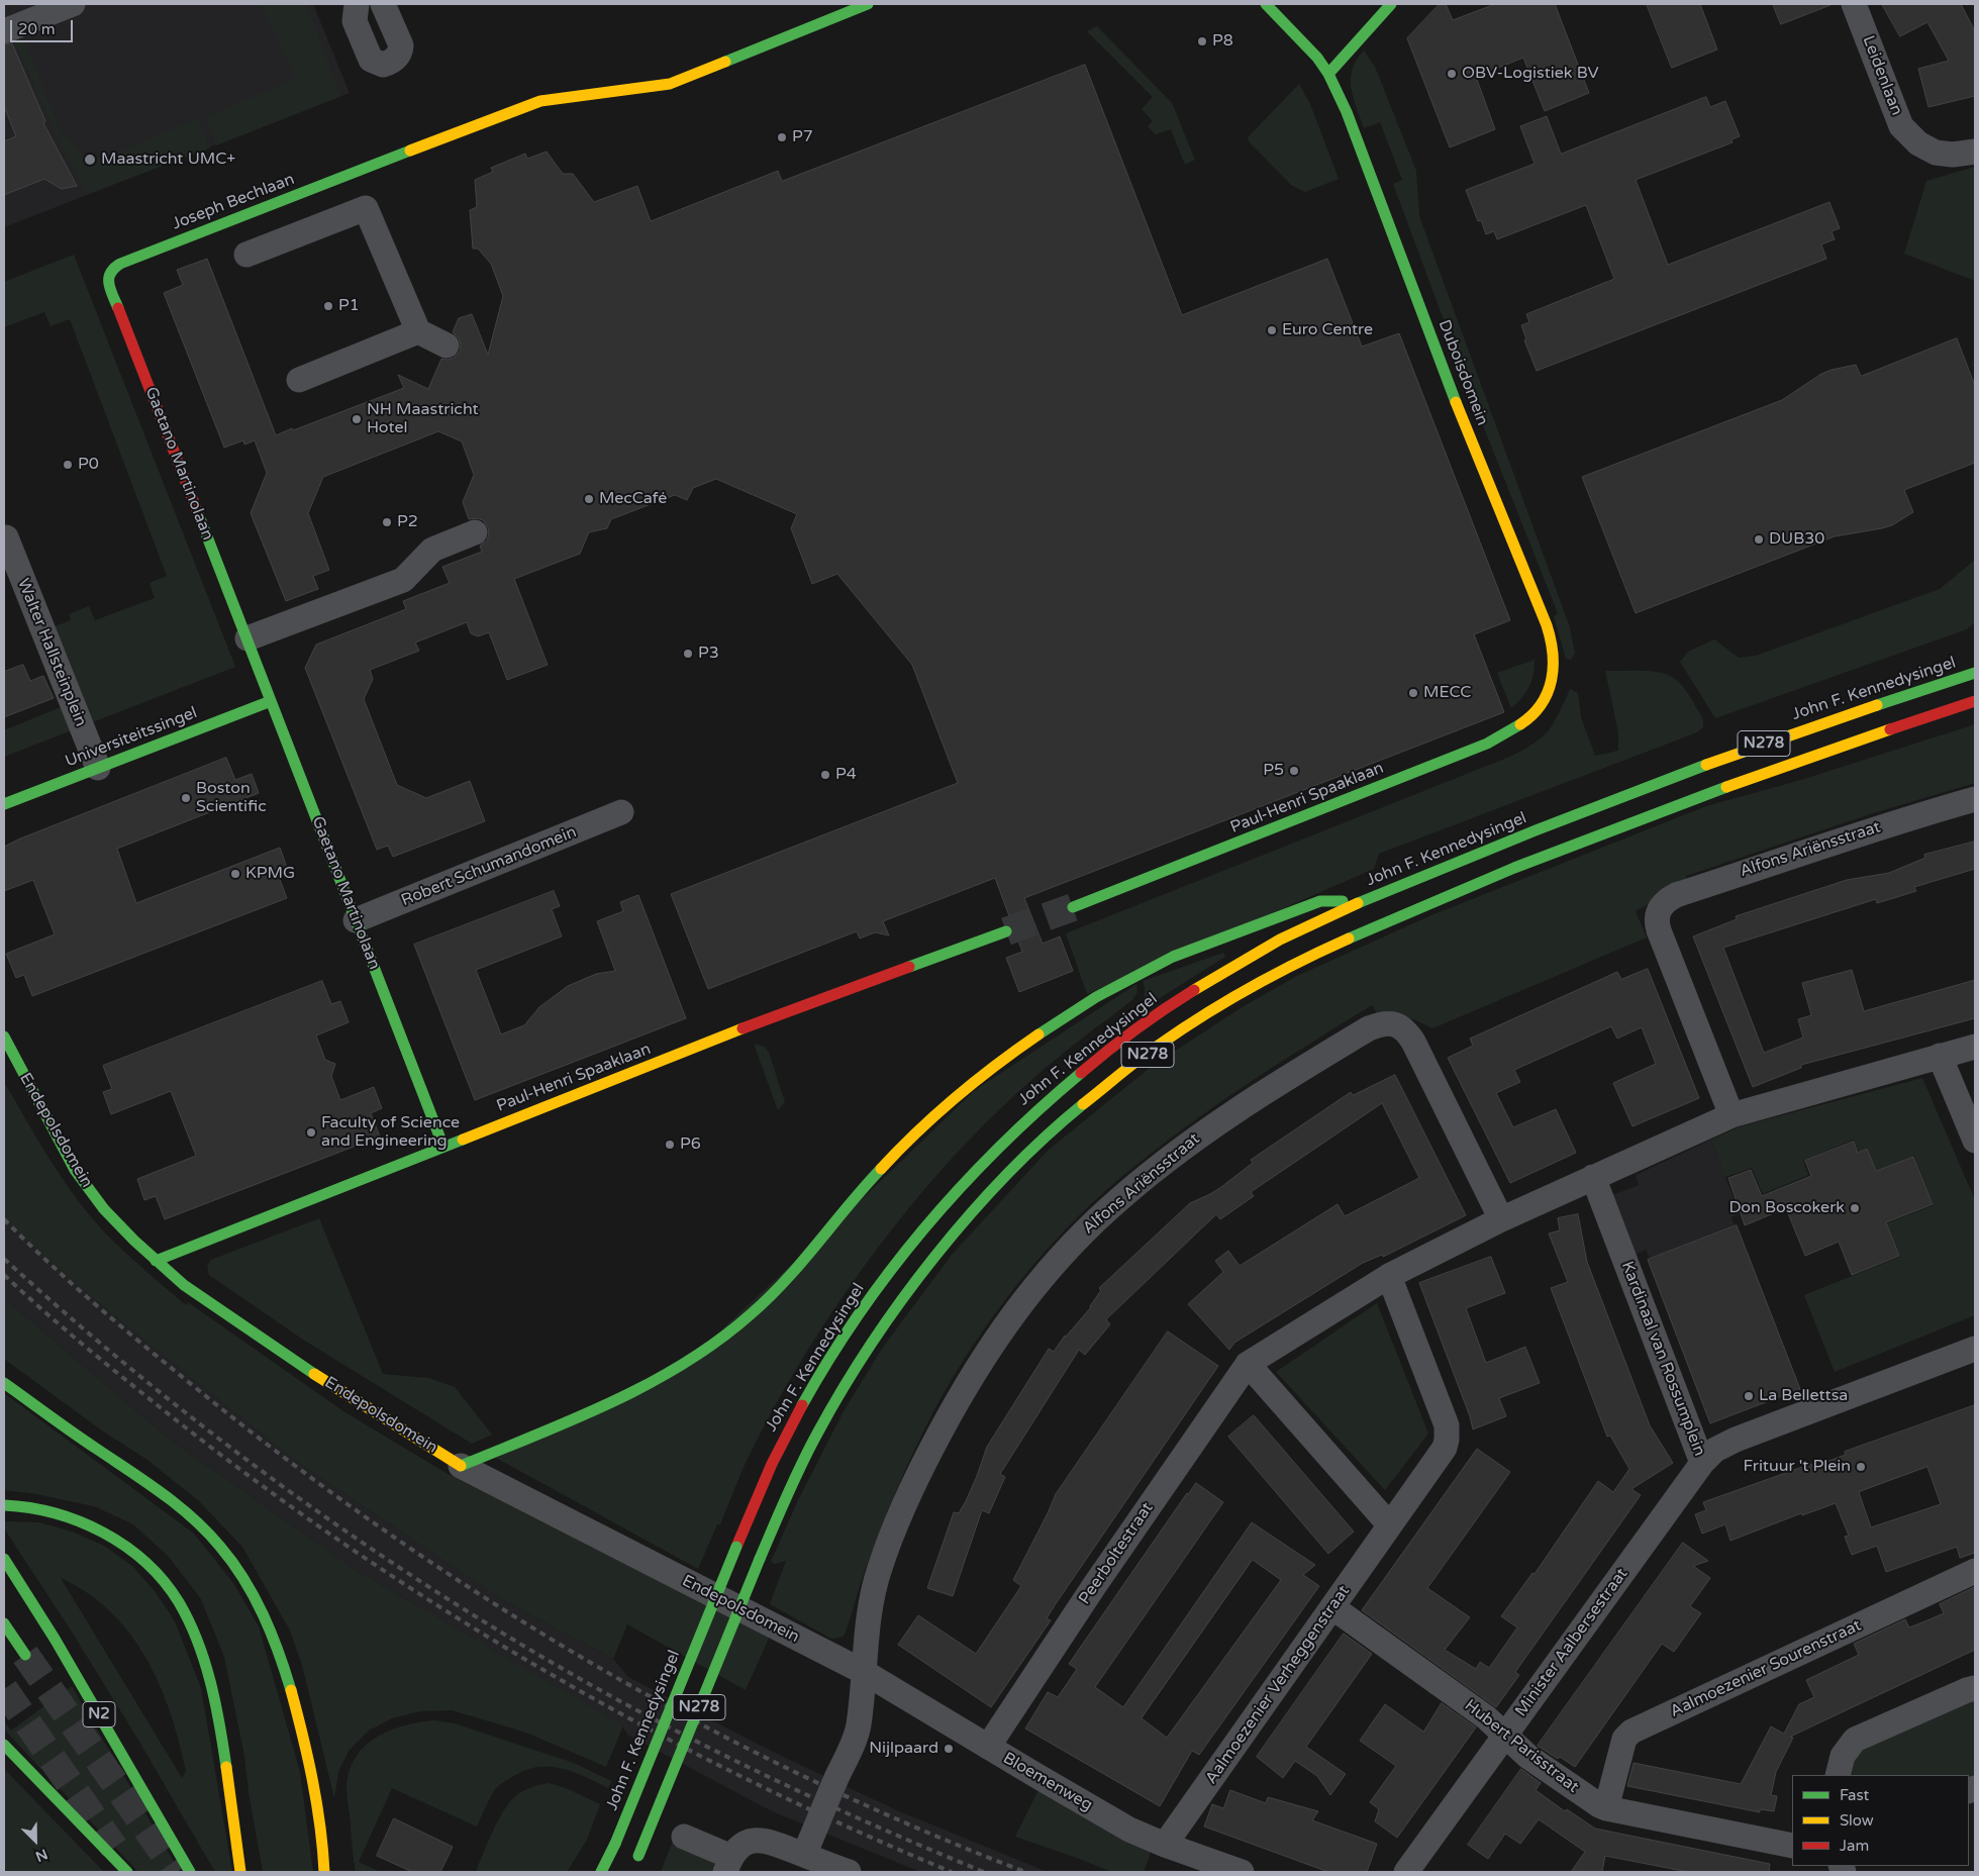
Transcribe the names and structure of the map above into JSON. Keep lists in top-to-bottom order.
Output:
{
  "streets": {
    "main road": [
      "Joseph Bechlaan",
      "Duboisdomein",
      "Gaetano Martinolaan",
      "John F. Kennedysingel",
      "Universiteitssingel",
      "N278",
      "Paul-Henri Spaaklaan",
      "Endepolsdomein",
      "N2"
    ],
    "street": [
      "Leidenlaan",
      "Walter Hallsteinplein",
      "Alfons Ariënsstraat",
      "Robert Schumandomein",
      "Kardinaal van Rossumplein",
      "Peerboltestraat",
      "Minister Aalbersestraat",
      "Aalmoezenier Sourenstraat",
      "Aalmoezenier Verheggenstraat",
      "Hubert Parisstraat",
      "Bloemenweg"
    ]
  },
  "crossings": [
    ["Joseph Bechlaan", "Gaetano Martinolaan"],
    ["Duboisdomein", "Paul-Henri Spaaklaan"],
    ["Gaetano Martinolaan", "Universiteitssingel"],
    ["Gaetano Martinolaan", "Paul-Henri Spaaklaan"],
    ["Gaetano Martinolaan", "Robert Schumandomein"],
    ["Walter Hallsteinplein", "Universiteitssingel"],
    ["Paul-Henri Spaaklaan", "Endepolsdomein"],
    ["Alfons Ariënsstraat", "Endepolsdomein"],
    ["Alfons Ariënsstraat", "Bloemenweg"],
    ["Endepolsdomein", "Bloemenweg"],
    ["Kardinaal van Rossumplein", "Minister Aalbersestraat"],
    ["Peerboltestraat", "Bloemenweg"],
    ["Minister Aalbersestraat", "Hubert Parisstraat"],
    ["Aalmoezenier Sourenstraat", "Hubert Parisstraat"],
    ["Aalmoezenier Verheggenstraat", "Hubert Parisstraat"],
    ["Aalmoezenier Verheggenstraat", "Bloemenweg"]
  ],
  "places": [
    "P8",
    "OBV-Logistiek BV",
    "P7",
    "Maastricht UMC+",
    "P1",
    "Euro Centre",
    "NH Maastricht Hotel",
    "P0",
    "MecCafé",
    "P2",
    "DUB30",
    "P3",
    "MECC",
    "P5",
    "P4",
    "Boston Scientific",
    "KPMG",
    "Faculty of Science and Engineering",
    "P6",
    "Don Boscokerk",
    "La Bellettsa",
    "Frituur 't Plein",
    "Nijlpaard"
  ],
  "legend": ["Fast", "Slow", "Jam"],
  "scale_bar": "20 m",
  "north": "bottom right"
}
